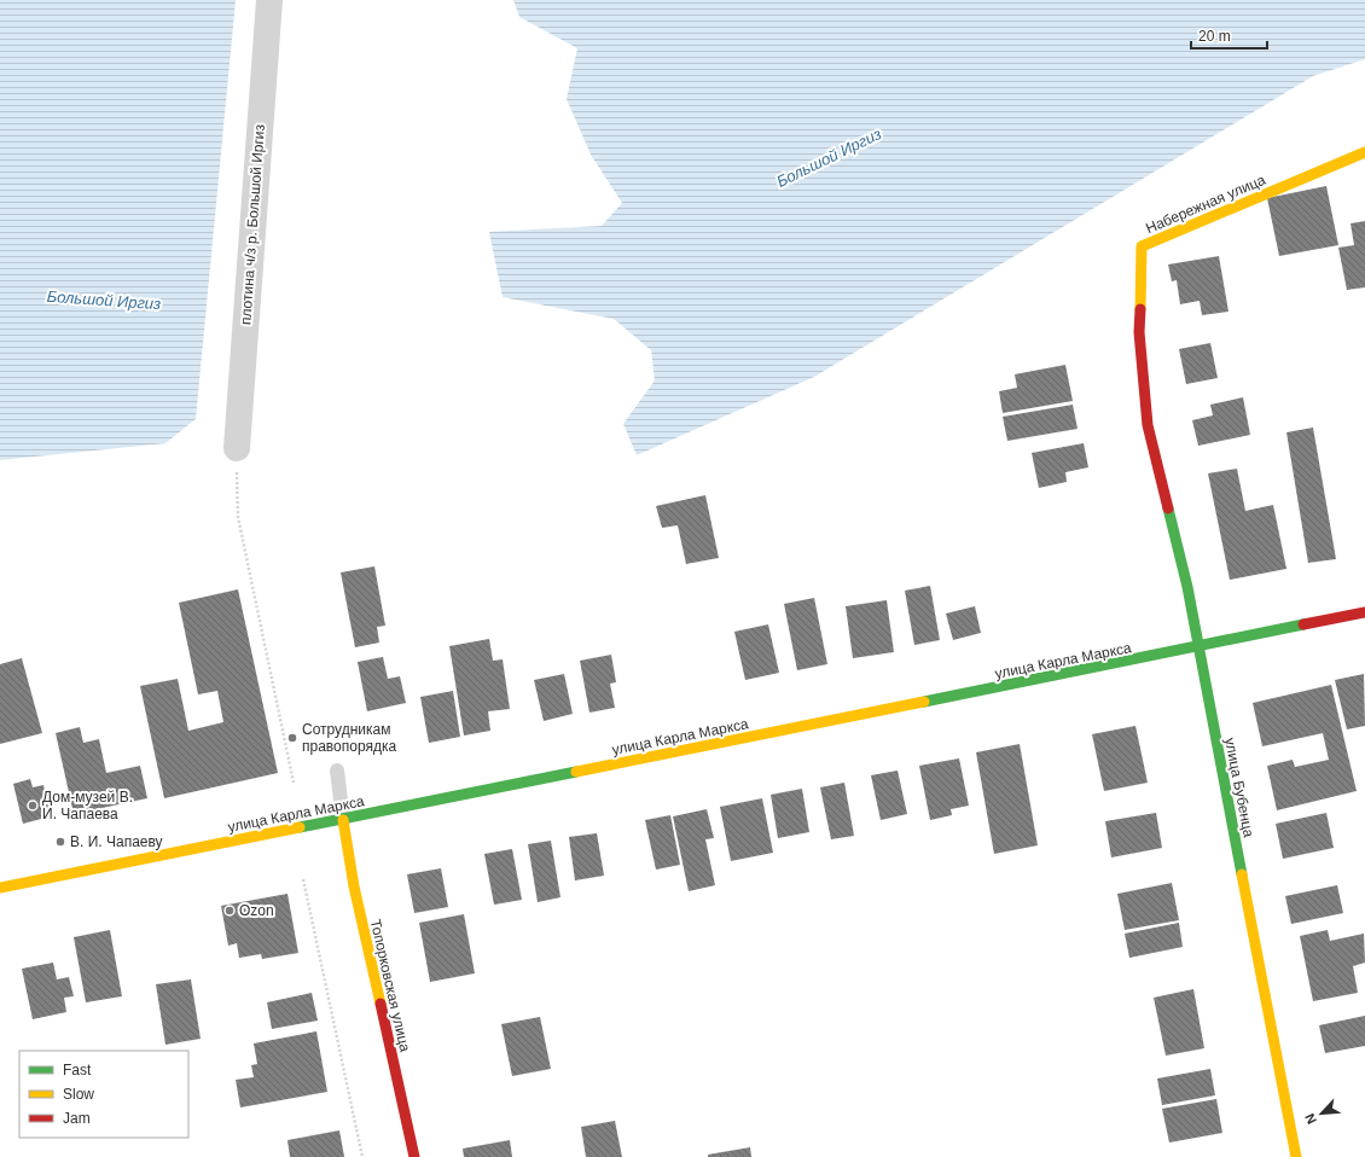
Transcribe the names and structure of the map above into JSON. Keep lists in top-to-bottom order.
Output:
{
  "streets": {
    "street": [
      "Набережная улица",
      "плотина ч/з р. Большой Иргиз",
      "улица Карла Маркса",
      "улица Бубенца",
      "Топорковская улица"
    ]
  },
  "crossings": [
    ["Набережная улица", "улица Бубенца"],
    ["улица Карла Маркса", "улица Бубенца"],
    ["улица Карла Маркса", "Топорковская улица"]
  ],
  "water": ["Большой Иргиз"],
  "places": [
    "Сотрудникам правопорядка",
    "Дом-музей В. И. Чапаева",
    "В. И. Чапаеву",
    "Ozon"
  ],
  "legend": ["Fast", "Slow", "Jam"],
  "scale_bar": "20 m",
  "north": "bottom left"
}
